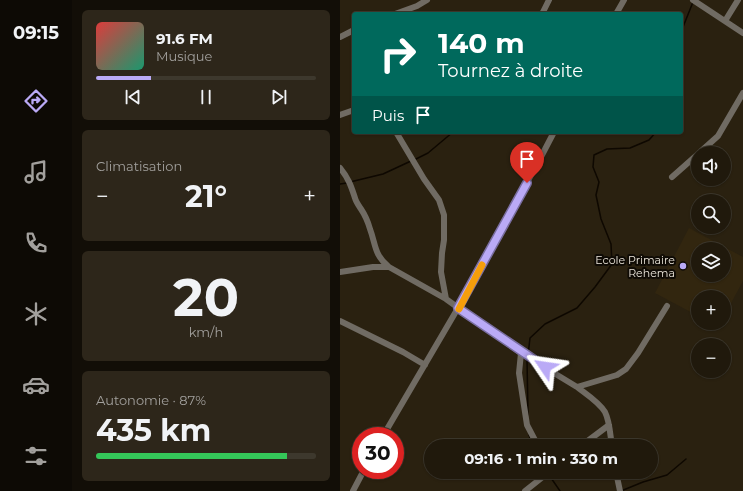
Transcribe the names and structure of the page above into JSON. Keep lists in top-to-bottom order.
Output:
{
  "places": ["Ecole Primaire Rehema"],
  "page": {
    "tabs": "09:15",
    "turn": ["140 m", "Tournez à droite"],
    "song": ["91.6 FM", "Musique"],
    "then": "Puis",
    "tile": [
      "Climatisation",
      ["20", "km/h"],
      ["Autonomie · 87%", "435 km"]
    ],
    "map_buttons": ["+", "−"],
    "heat": ["−", "21°", "+"],
    "limit": "30",
    "trip": "09:16 · 1 min · 330 m"
  }
}
